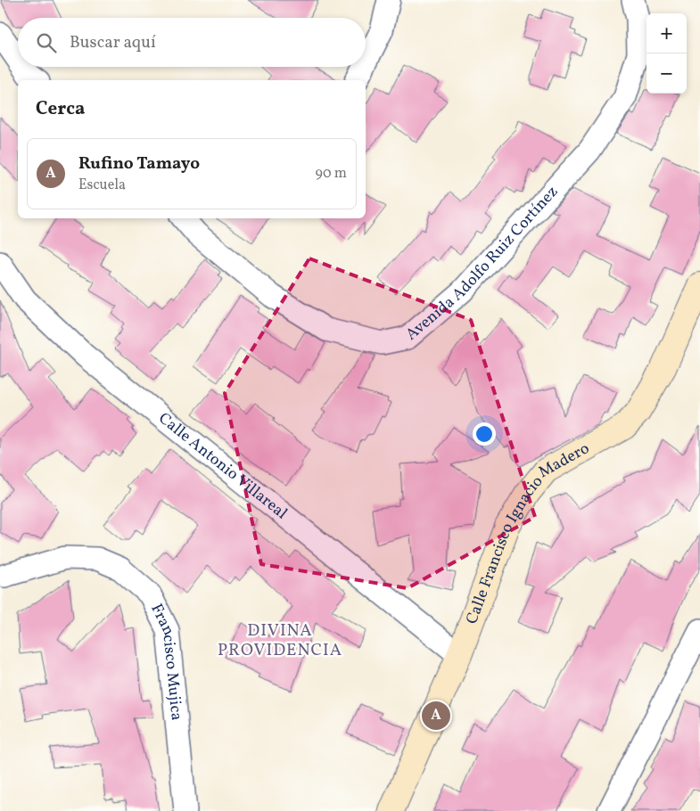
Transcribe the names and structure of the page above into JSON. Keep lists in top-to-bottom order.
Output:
{
  "streets": {
    "main road": ["Calle Francisco Ignacio Madero"],
    "street": ["Avenida Adolfo Ruiz Cortínez", "Calle Antonio Villareal", "Francisco Mujica"]
  },
  "crossings": [
    ["Calle Antonio Villareal", "Calle Francisco Ignacio Madero"]
  ],
  "districts": ["DIVINA PROVIDENCIA"],
  "page": {
    "map_buttons": ["+", "−"],
    "search": "Buscar aquí",
    "heading": "Cerca",
    "list": [
      {
        "mark": "A",
        "name": "Rufino Tamayo",
        "note": "Escuela",
        "value": "90 m"
      }
    ],
    "pins": "A"
  }
}
